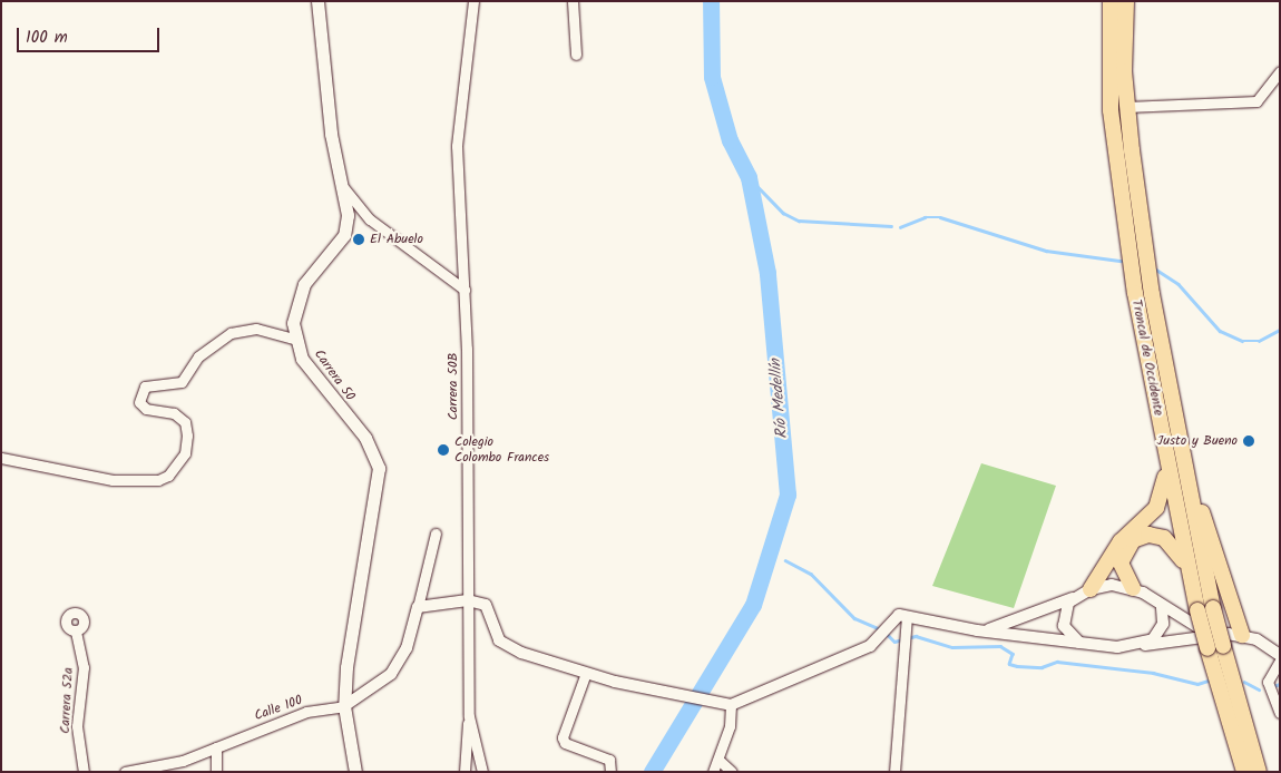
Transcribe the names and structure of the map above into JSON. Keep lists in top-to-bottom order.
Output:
{
  "streets": {
    "highway": ["Troncal de Occidente"],
    "main road": ["Carrera 50"],
    "street": ["Carrera 50B", "Carrera 52a", "Calle 100"]
  },
  "crossings": [
    ["Carrera 50", "Calle 100"]
  ],
  "water": ["Río Medellín"],
  "places": ["El Abuelo", "Justo y Bueno", "Colegio Colombo Frances"],
  "scale_bar": "100 m"
}
